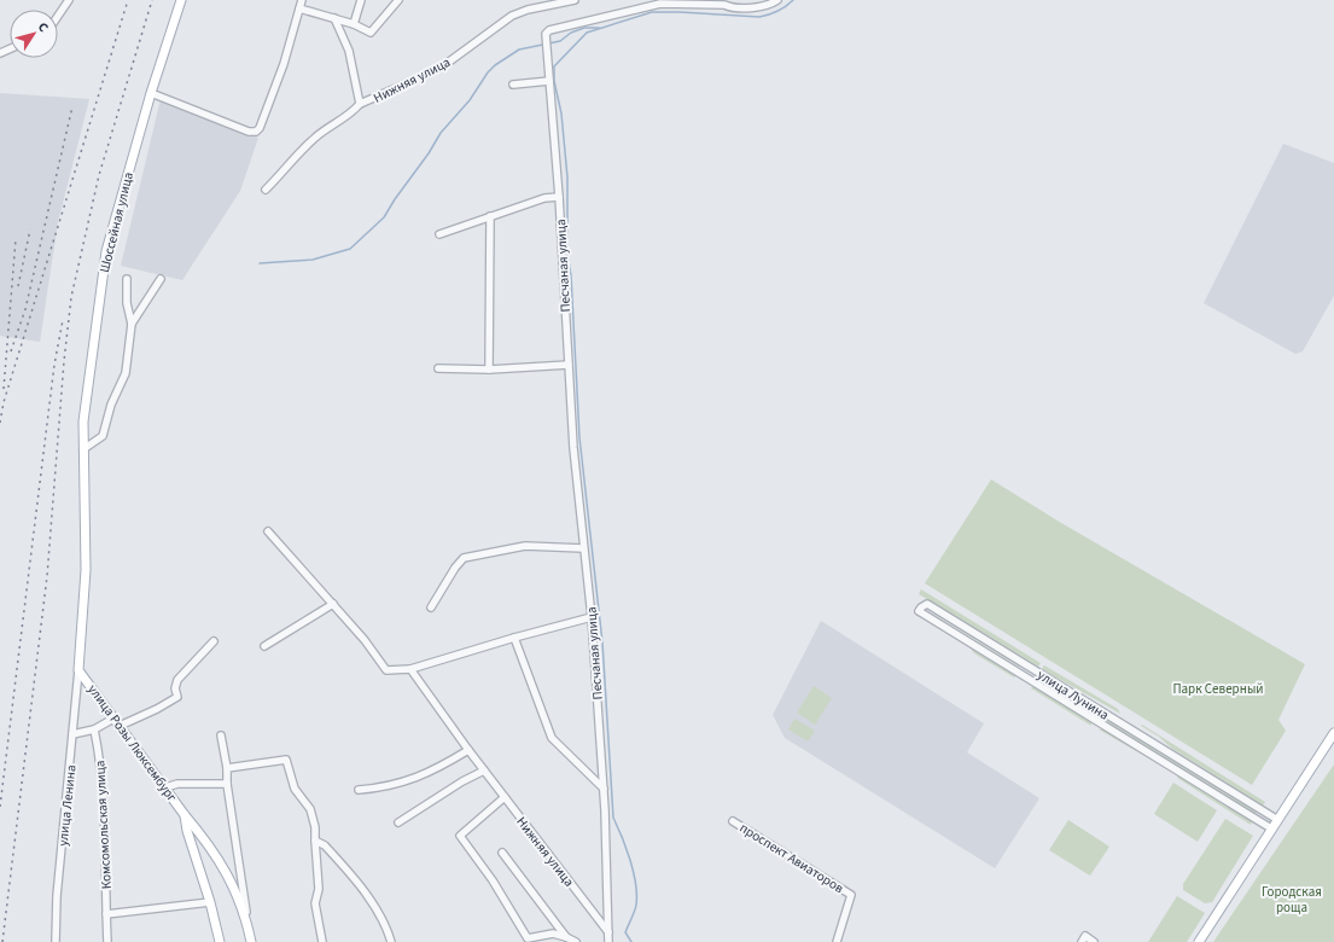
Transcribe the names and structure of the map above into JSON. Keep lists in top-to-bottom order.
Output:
{
  "streets": {
    "main road": ["Шоссейная улица", "улица Розы Люксембург"],
    "street": [
      "Нижняя улица",
      "Песчаная улица",
      "улица Лунина",
      "улица Ленина",
      "Комсомольская улица",
      "проспект Авиаторов"
    ]
  },
  "crossings": [
    ["Нижняя улица", "Песчаная улица"],
    ["Шоссейная улица", "улица Розы Люксембург"],
    ["Шоссейная улица", "улица Ленина"],
    ["улица Розы Люксембург", "улица Ленина"]
  ],
  "parks": ["Парк Северный", "Городская роща"],
  "north": "top right"
}
